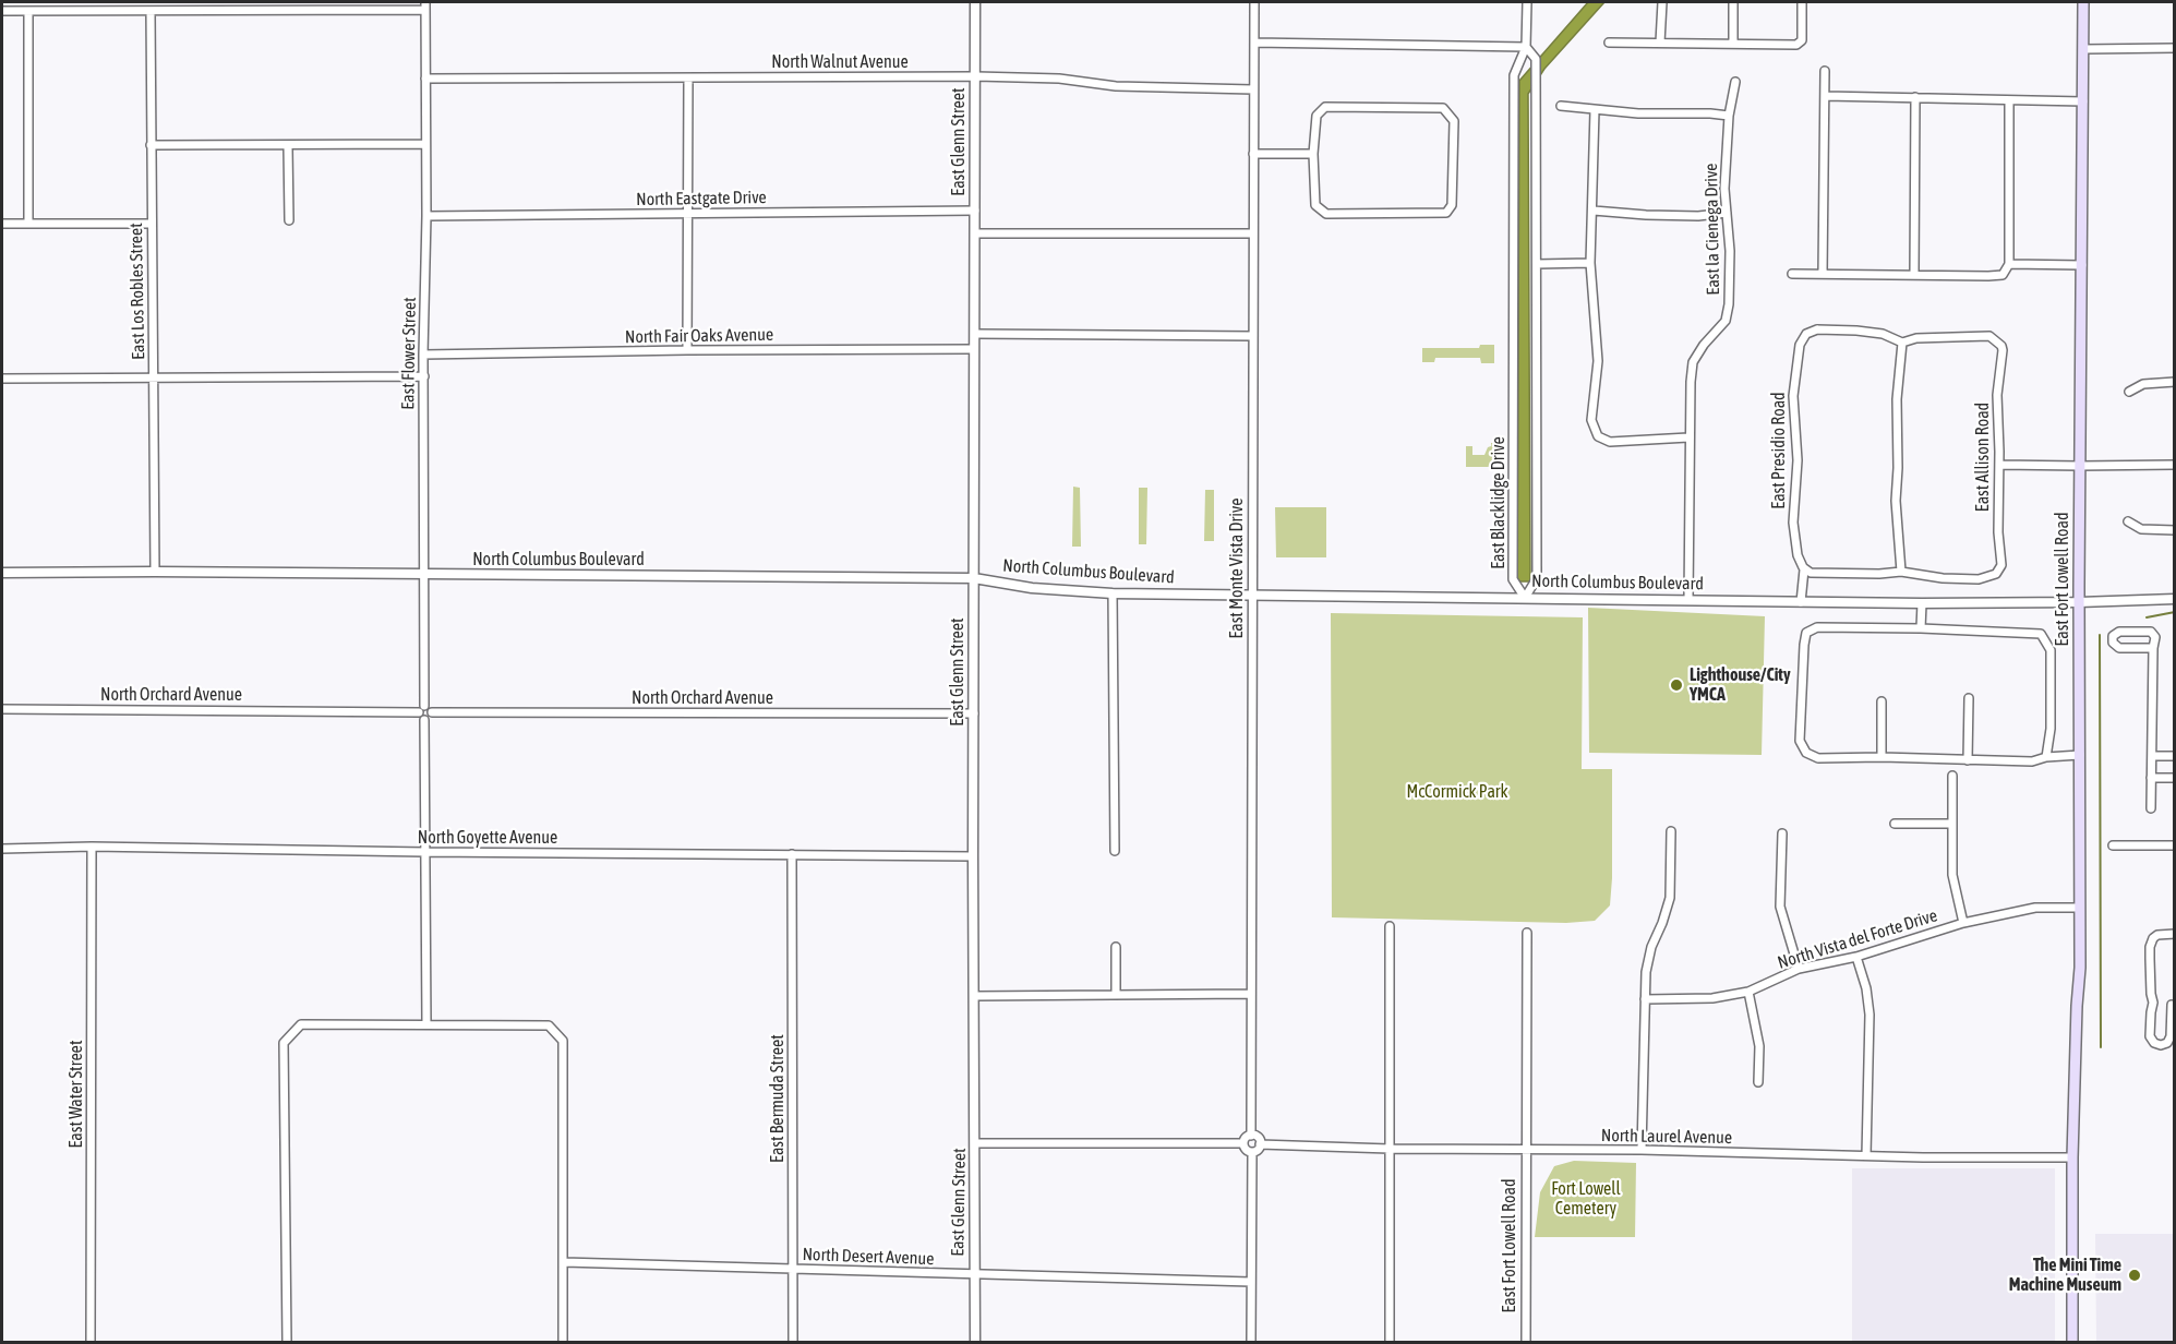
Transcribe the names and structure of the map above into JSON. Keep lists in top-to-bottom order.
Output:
{
  "streets": {
    "main road": ["East Fort Lowell Road"],
    "street": [
      "North Walnut Avenue",
      "East Glenn Street",
      "North Eastgate Drive",
      "East la Cienega Drive",
      "East Los Robles Street",
      "North Fair Oaks Avenue",
      "East Flower Street",
      "East Presidio Road",
      "East Allison Road",
      "East Blacklidge Drive",
      "North Columbus Boulevard",
      "East Monte Vista Drive",
      "North Orchard Avenue",
      "North Goyette Avenue",
      "North Vista del Forte Drive",
      "East Water Street",
      "East Bermuda Street",
      "North Laurel Avenue",
      "North Desert Avenue"
    ]
  },
  "crossings": [
    ["North Walnut Avenue", "East Glenn Street"],
    ["North Walnut Avenue", "East Flower Street"],
    ["North Walnut Avenue", "East Monte Vista Drive"],
    ["East Glenn Street", "North Eastgate Drive"],
    ["East Glenn Street", "North Fair Oaks Avenue"],
    ["East Glenn Street", "North Columbus Boulevard"],
    ["East Glenn Street", "North Orchard Avenue"],
    ["East Glenn Street", "North Goyette Avenue"],
    ["East Glenn Street", "North Desert Avenue"],
    ["North Eastgate Drive", "East Flower Street"],
    ["East la Cienega Drive", "North Columbus Boulevard"],
    ["East Los Robles Street", "North Columbus Boulevard"],
    ["North Fair Oaks Avenue", "East Flower Street"],
    ["East Flower Street", "North Columbus Boulevard"],
    ["East Flower Street", "North Orchard Avenue"],
    ["East Presidio Road", "East Allison Road"],
    ["East Blacklidge Drive", "North Columbus Boulevard"],
    ["North Columbus Boulevard", "East Monte Vista Drive"],
    ["North Columbus Boulevard", "East Fort Lowell Road"],
    ["East Monte Vista Drive", "North Laurel Avenue"],
    ["East Fort Lowell Road", "North Vista del Forte Drive"],
    ["East Fort Lowell Road", "North Laurel Avenue"],
    ["North Goyette Avenue", "East Water Street"],
    ["North Goyette Avenue", "East Bermuda Street"],
    ["East Bermuda Street", "North Desert Avenue"]
  ],
  "parks": ["McCormick Park", "Fort Lowell Cemetery"],
  "places": ["Lighthouse/City YMCA", "The Mini Time Machine Museum"]
}
